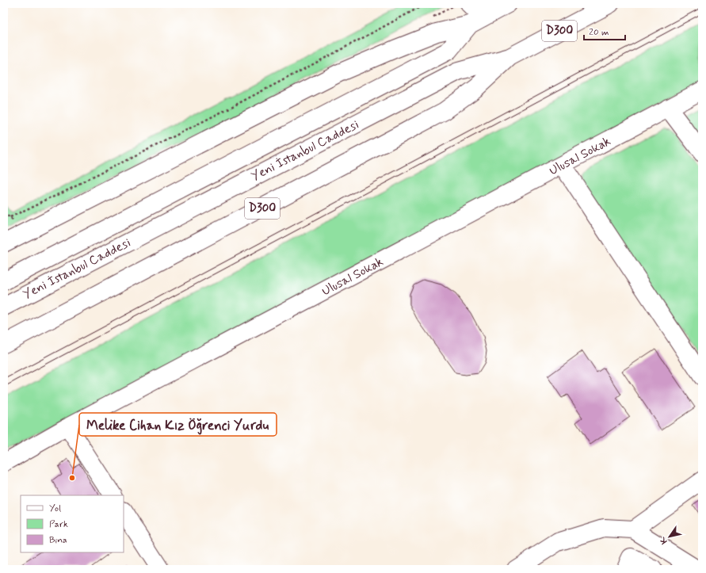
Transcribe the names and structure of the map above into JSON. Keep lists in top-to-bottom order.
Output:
{
  "streets": {
    "main road": ["D300", "Yeni İstanbul Caddesi", "Ulusal Sokak"]
  },
  "crossings": [
    ["D300", "Yeni İstanbul Caddesi"]
  ],
  "places": ["Melike Cihan Kız Öğrenci Yurdu"],
  "legend": ["Yol", "Park", "Bina"],
  "scale_bar": "20 m",
  "north": "bottom left"
}
